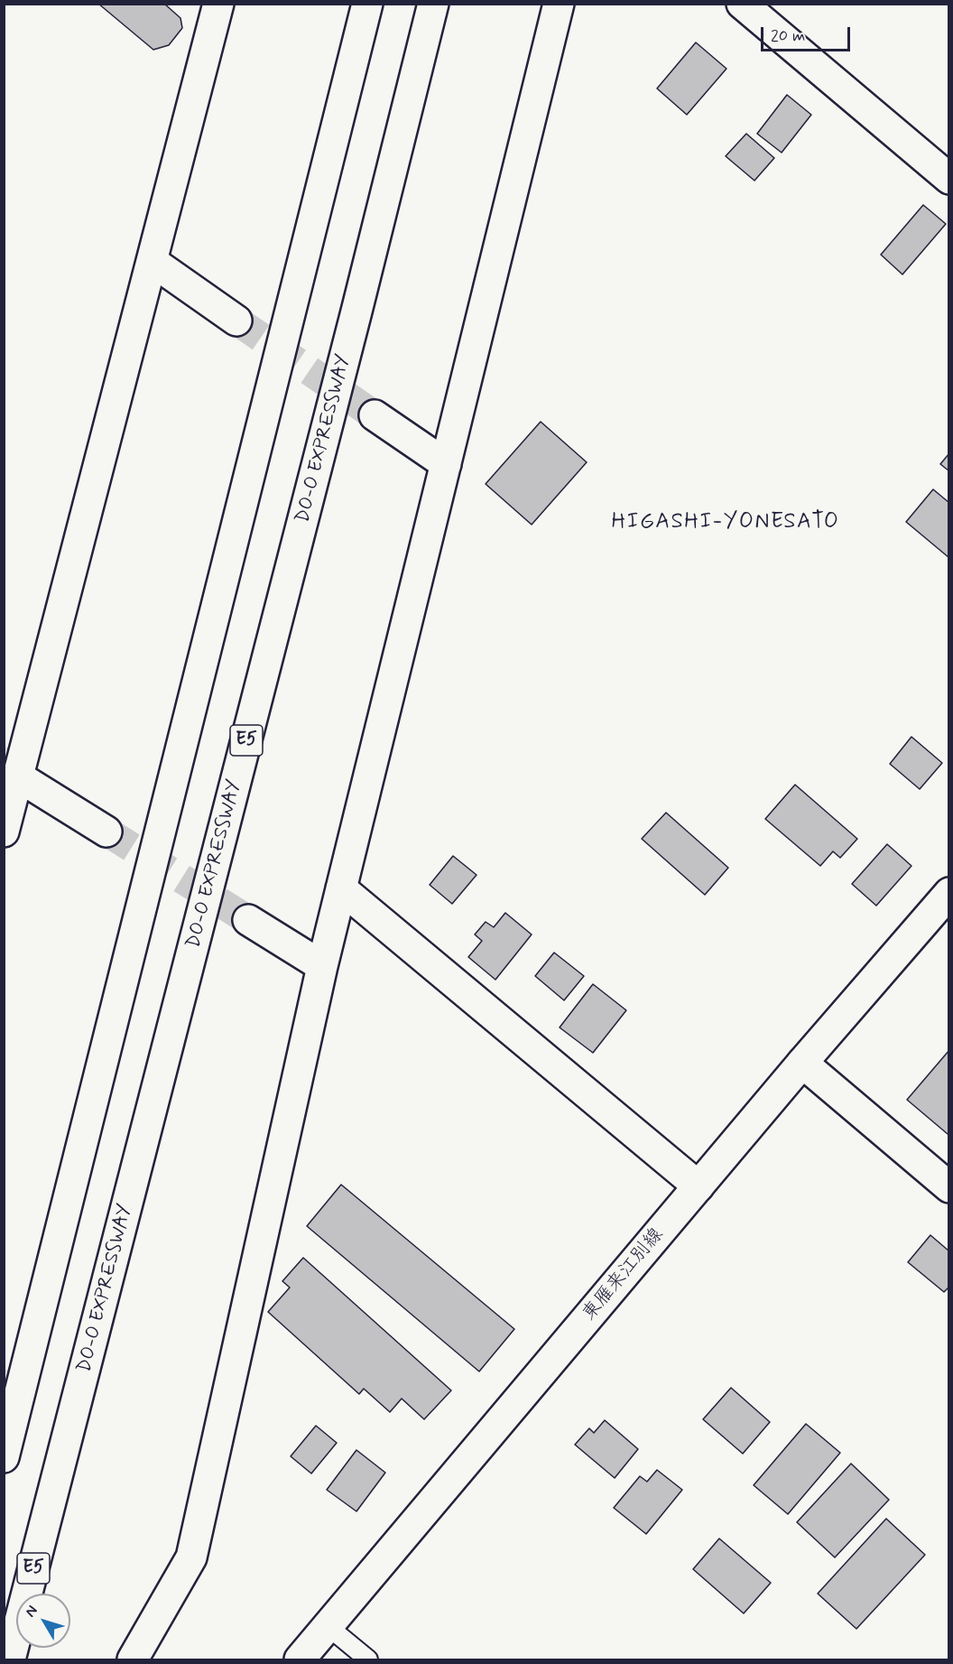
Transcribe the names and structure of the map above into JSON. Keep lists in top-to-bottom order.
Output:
{
  "streets": {
    "main road": ["DO-O EXPRESSWAY", "E5", "東雁来江別線"]
  },
  "districts": ["HIGASHI-YONESATO"],
  "scale_bar": "20 m",
  "north": "top left"
}
